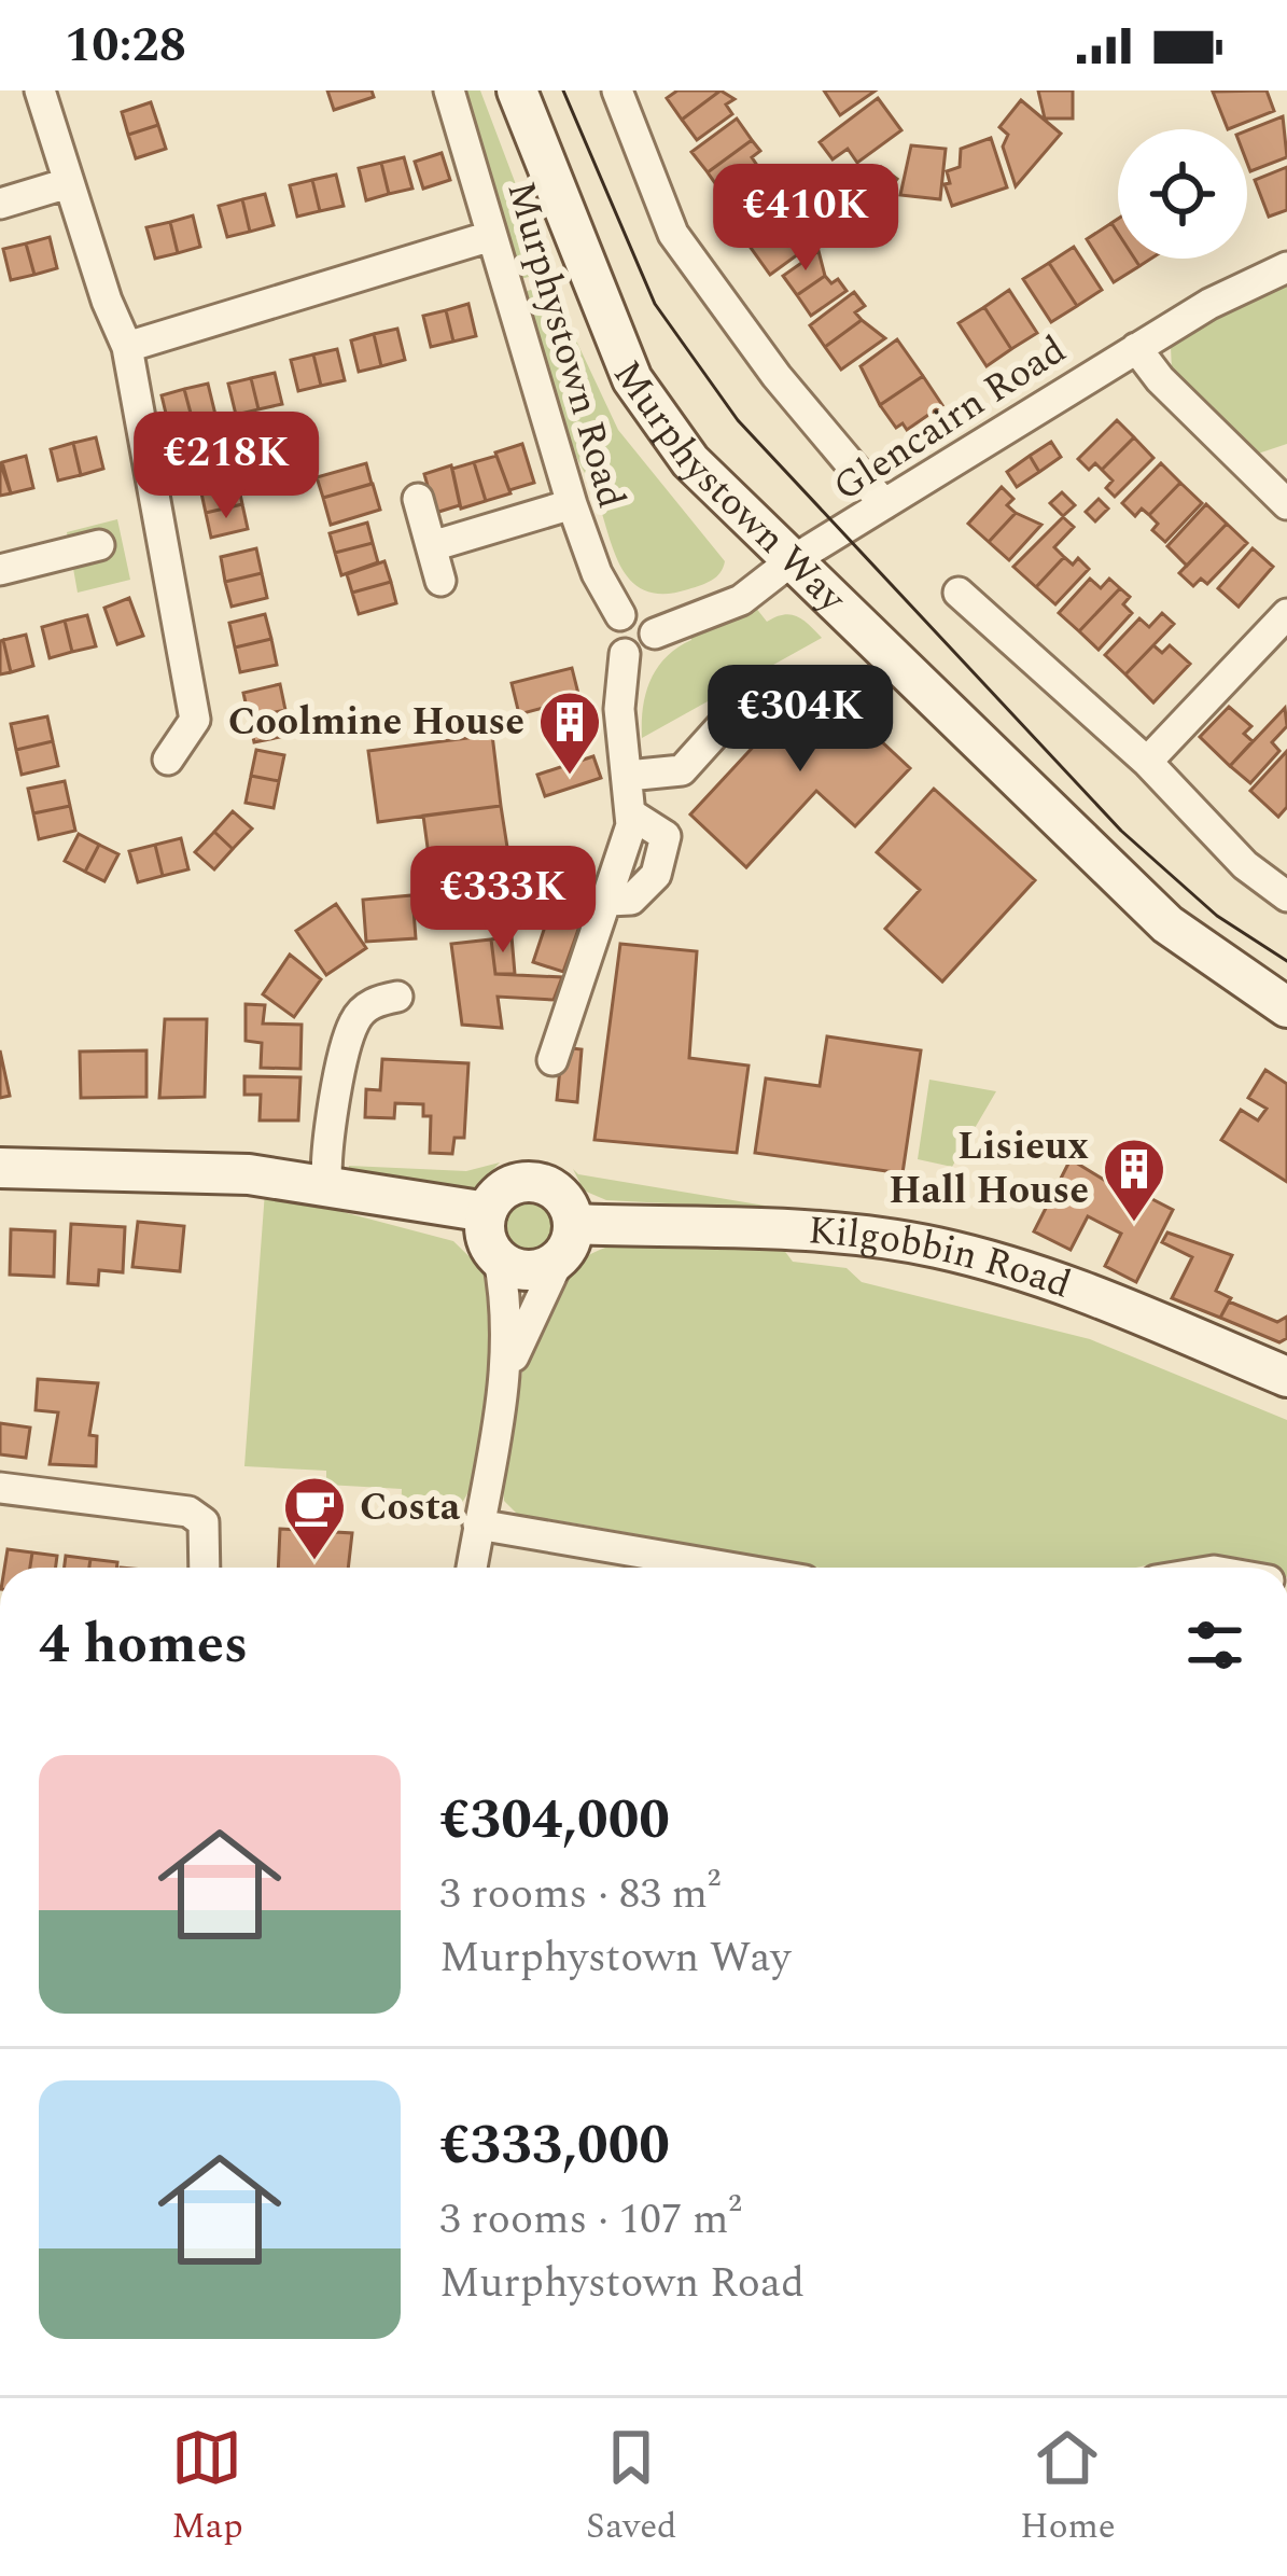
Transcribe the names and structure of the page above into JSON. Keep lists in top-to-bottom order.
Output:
{
  "streets": {
    "street": [
      "Murphystown Road",
      "Glencairn Road",
      "Murphystown Way",
      "Kilgobbin Road"
    ]
  },
  "crossings": [
    ["Murphystown Road", "Glencairn Road"],
    ["Glencairn Road", "Murphystown Way"]
  ],
  "places": {
    "building": ["Coolmine House", "Lisieux Hall House"],
    "cafe": ["Costa"]
  },
  "page": {
    "status": "10:28",
    "price": [
      "€410K",
      "€218K",
      "€304K",
      "€333K"
    ],
    "heading": "4 homes",
    "list": [
      {
        "name": "€304,000",
        "note": "3 rooms · 83 m² · Murphystown Way"
      },
      {
        "name": "€333,000",
        "note": "3 rooms · 107 m² · Murphystown Road"
      }
    ],
    "tabs": ["Map", "Saved", "Home"]
  }
}
